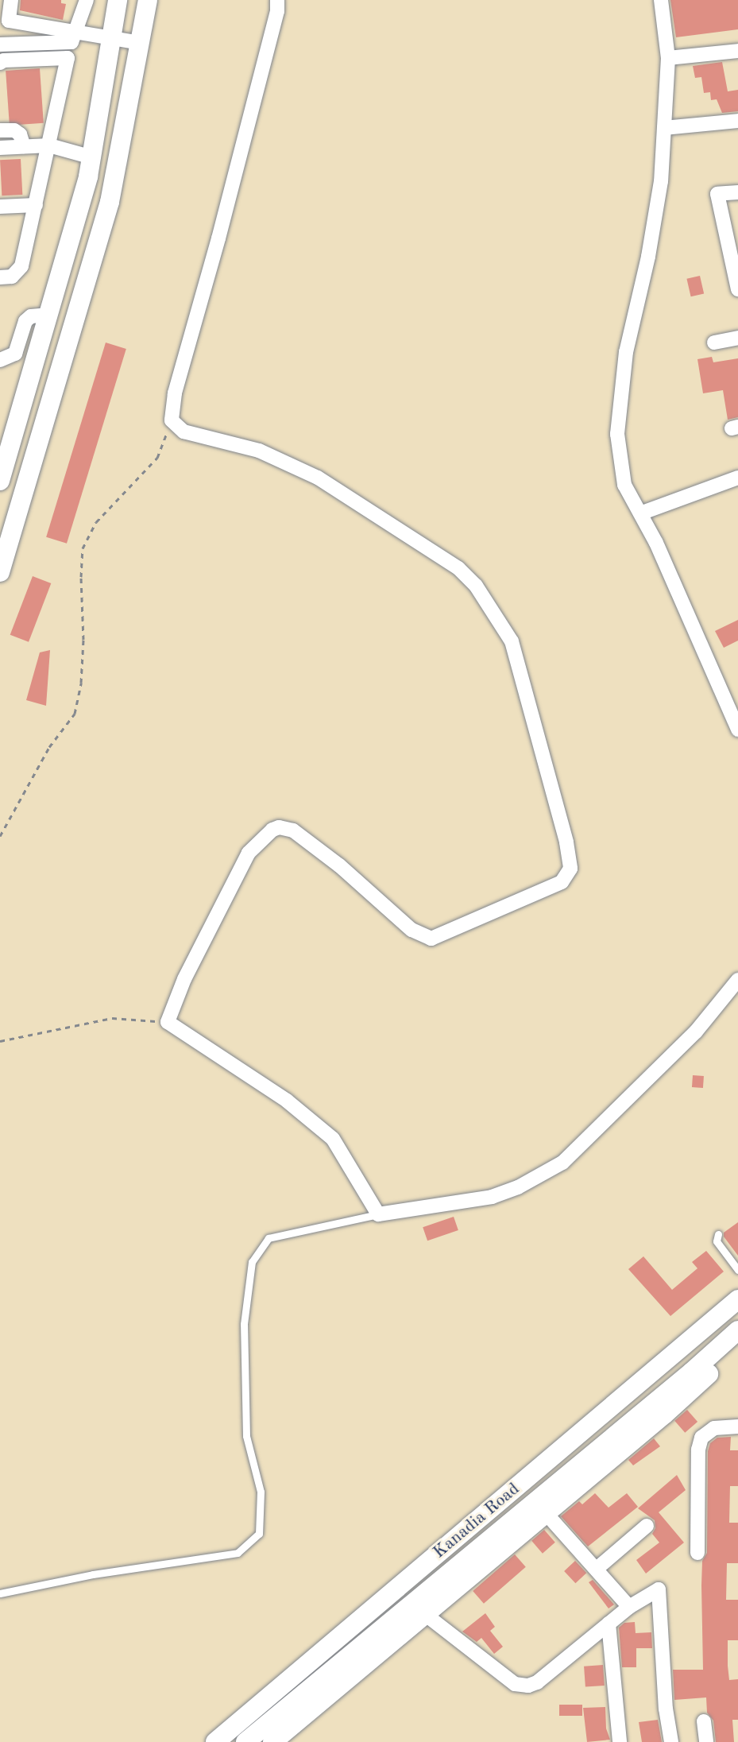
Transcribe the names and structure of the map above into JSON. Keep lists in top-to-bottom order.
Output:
{
  "streets": {
    "street": ["Kanadia Road"]
  }
}
